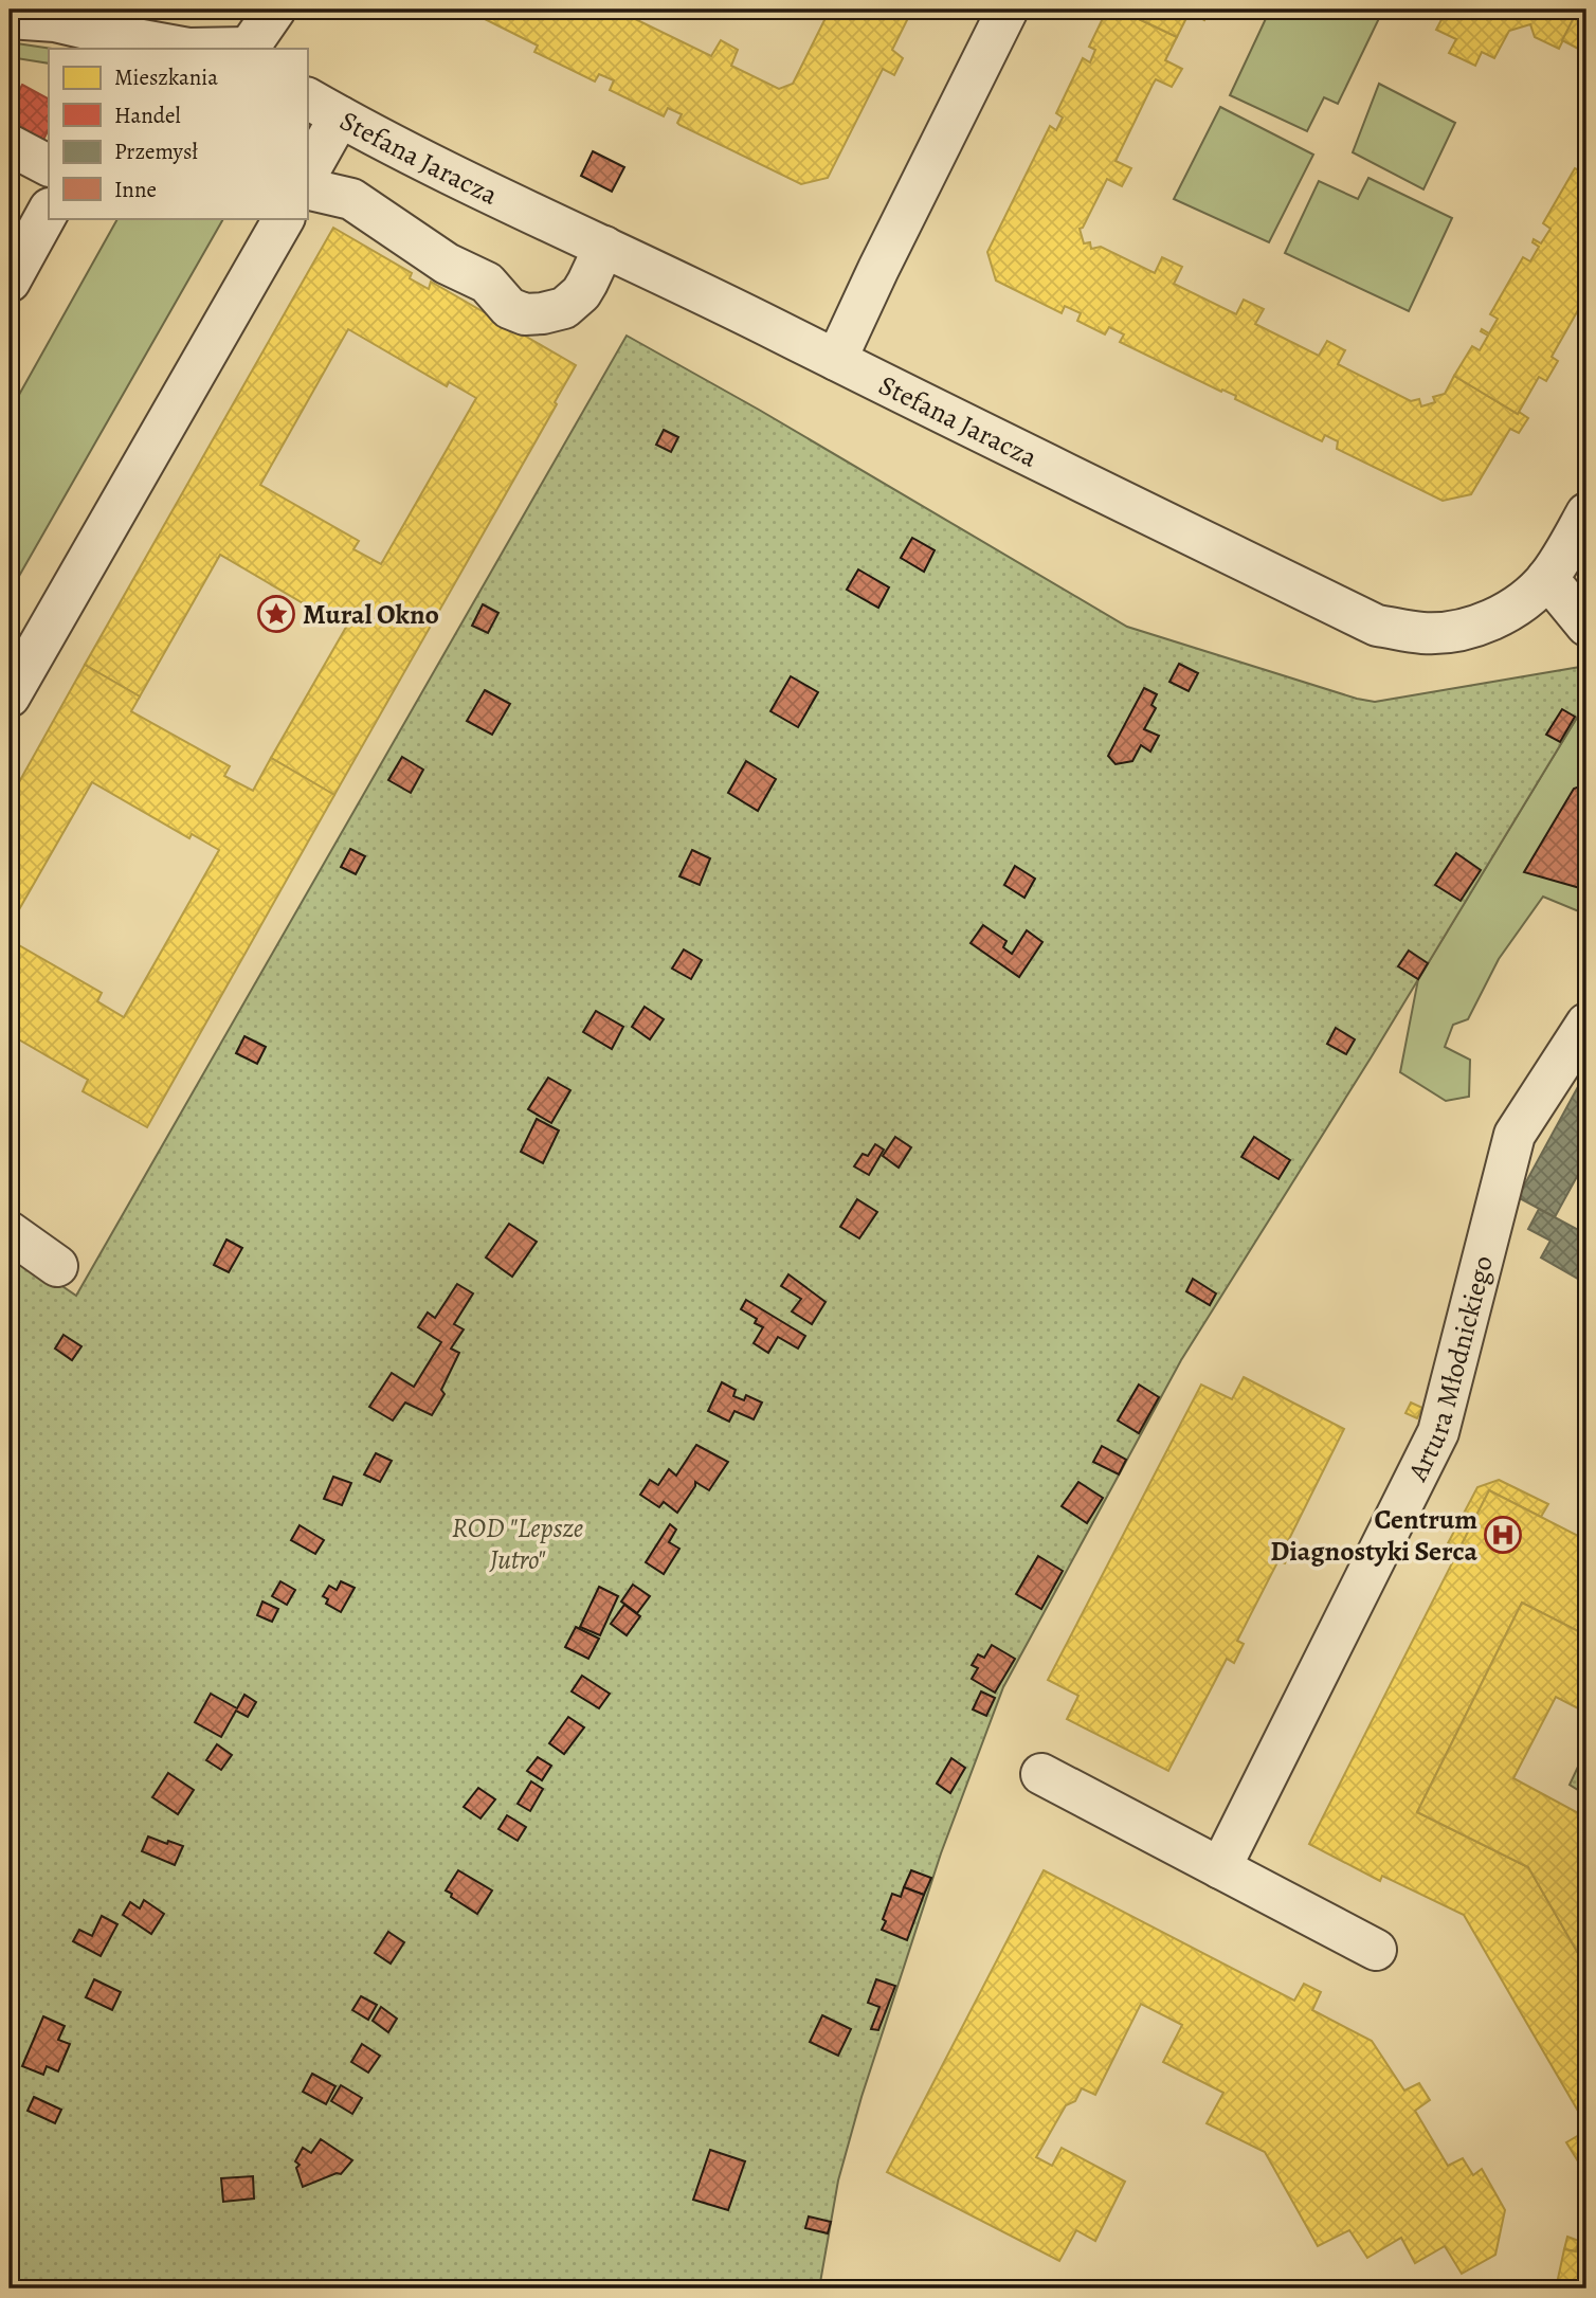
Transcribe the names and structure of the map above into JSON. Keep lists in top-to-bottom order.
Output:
{
  "streets": {
    "street": ["Stefana Jaracza", "Artura Młodnickiego"]
  },
  "parks": ["ROD \"Lepsze Jutro\""],
  "places": {
    "place": ["Mural Okno"],
    "hospital": ["Centrum Diagnostyki Serca"]
  },
  "legend": [
    "Mieszkania",
    "Handel",
    "Przemysł",
    "Inne"
  ]
}
